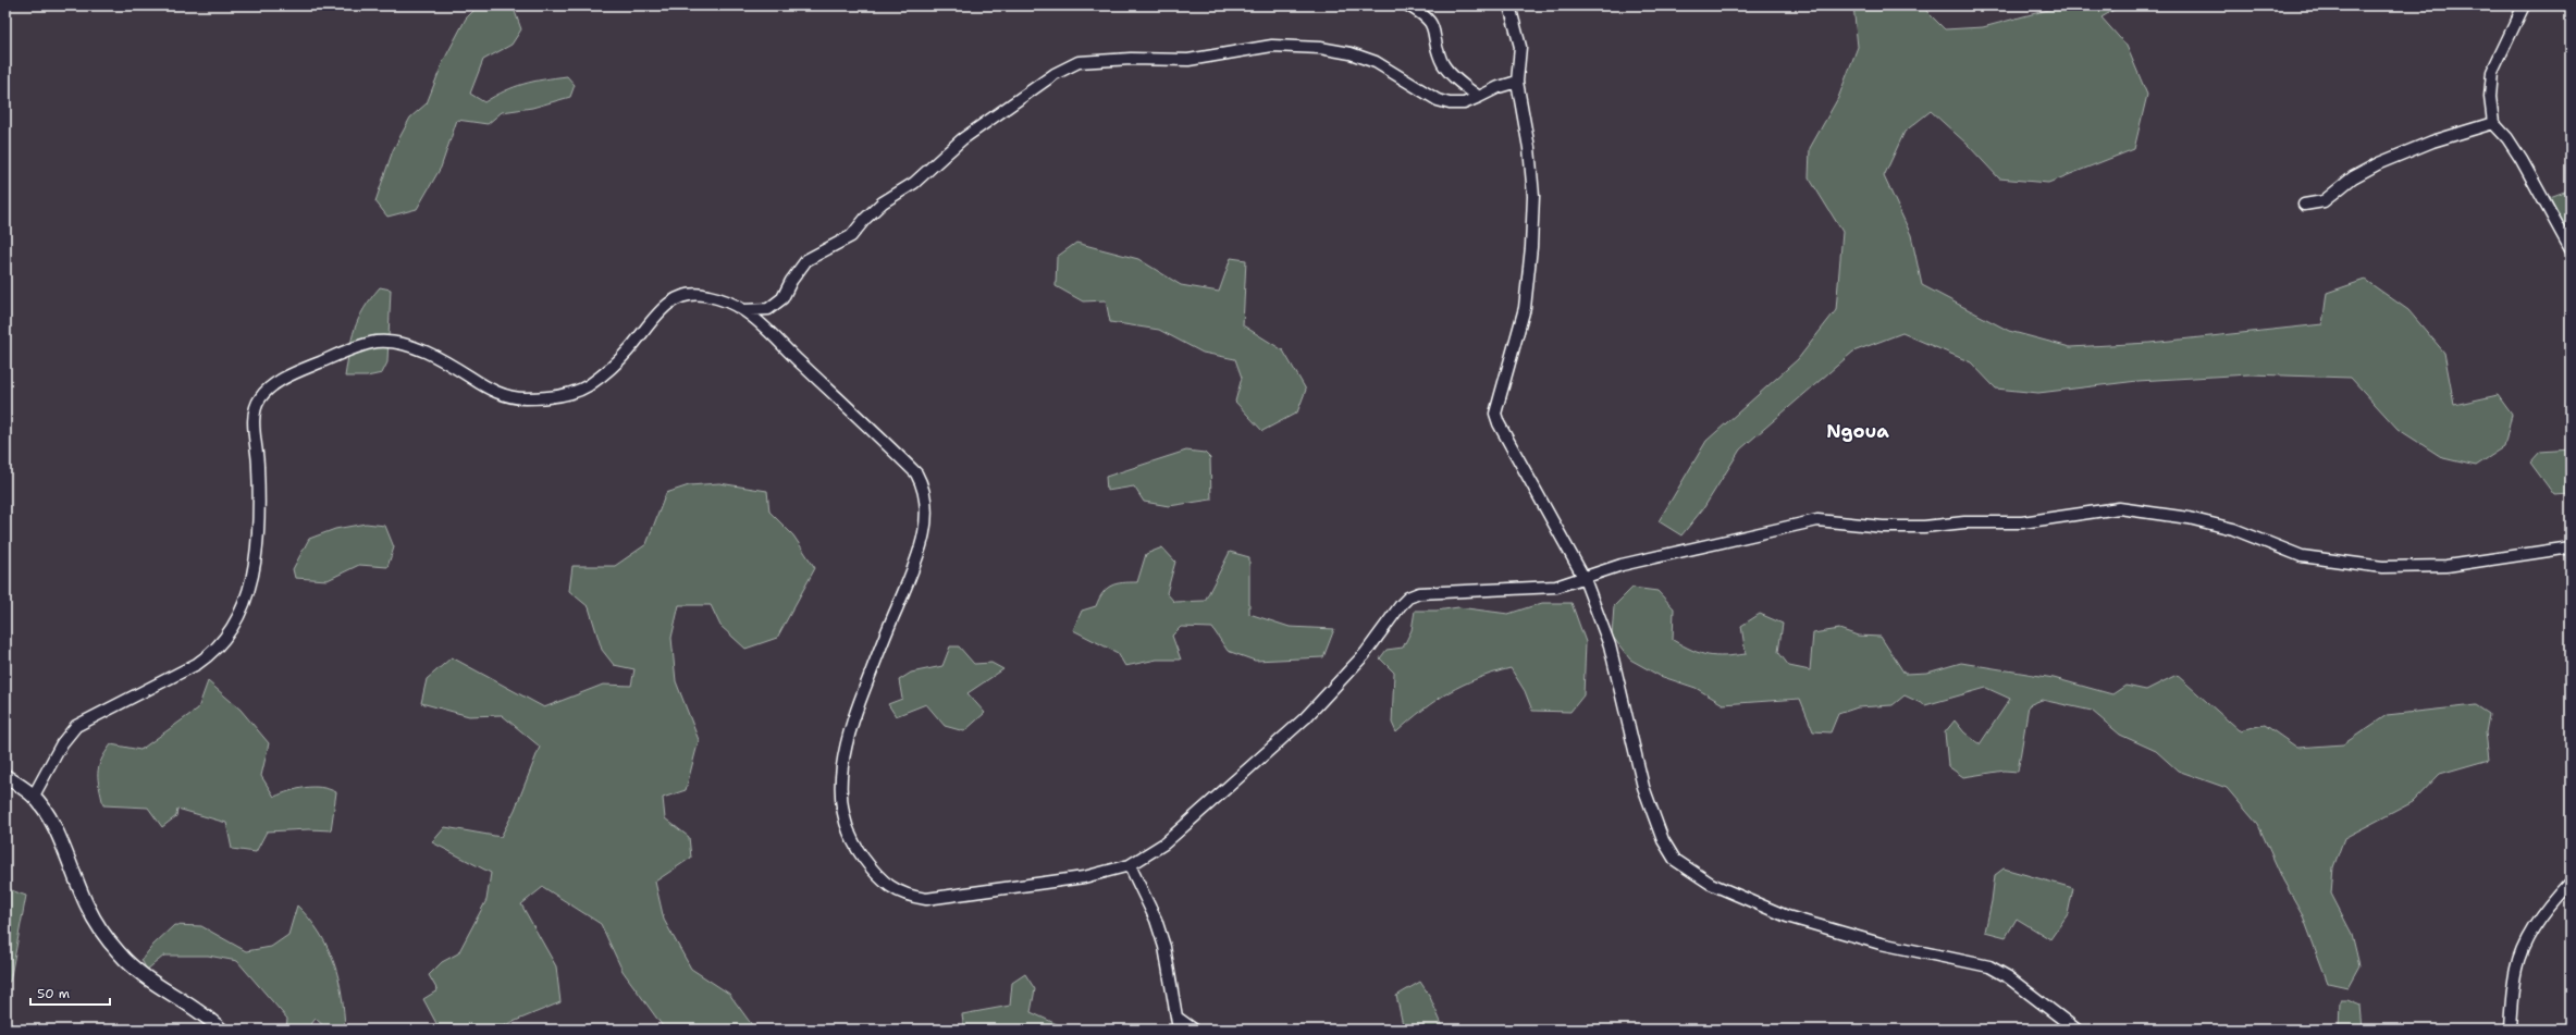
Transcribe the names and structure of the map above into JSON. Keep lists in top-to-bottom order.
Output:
{
  "districts": ["Ngoua"],
  "scale_bar": "50 m"
}
